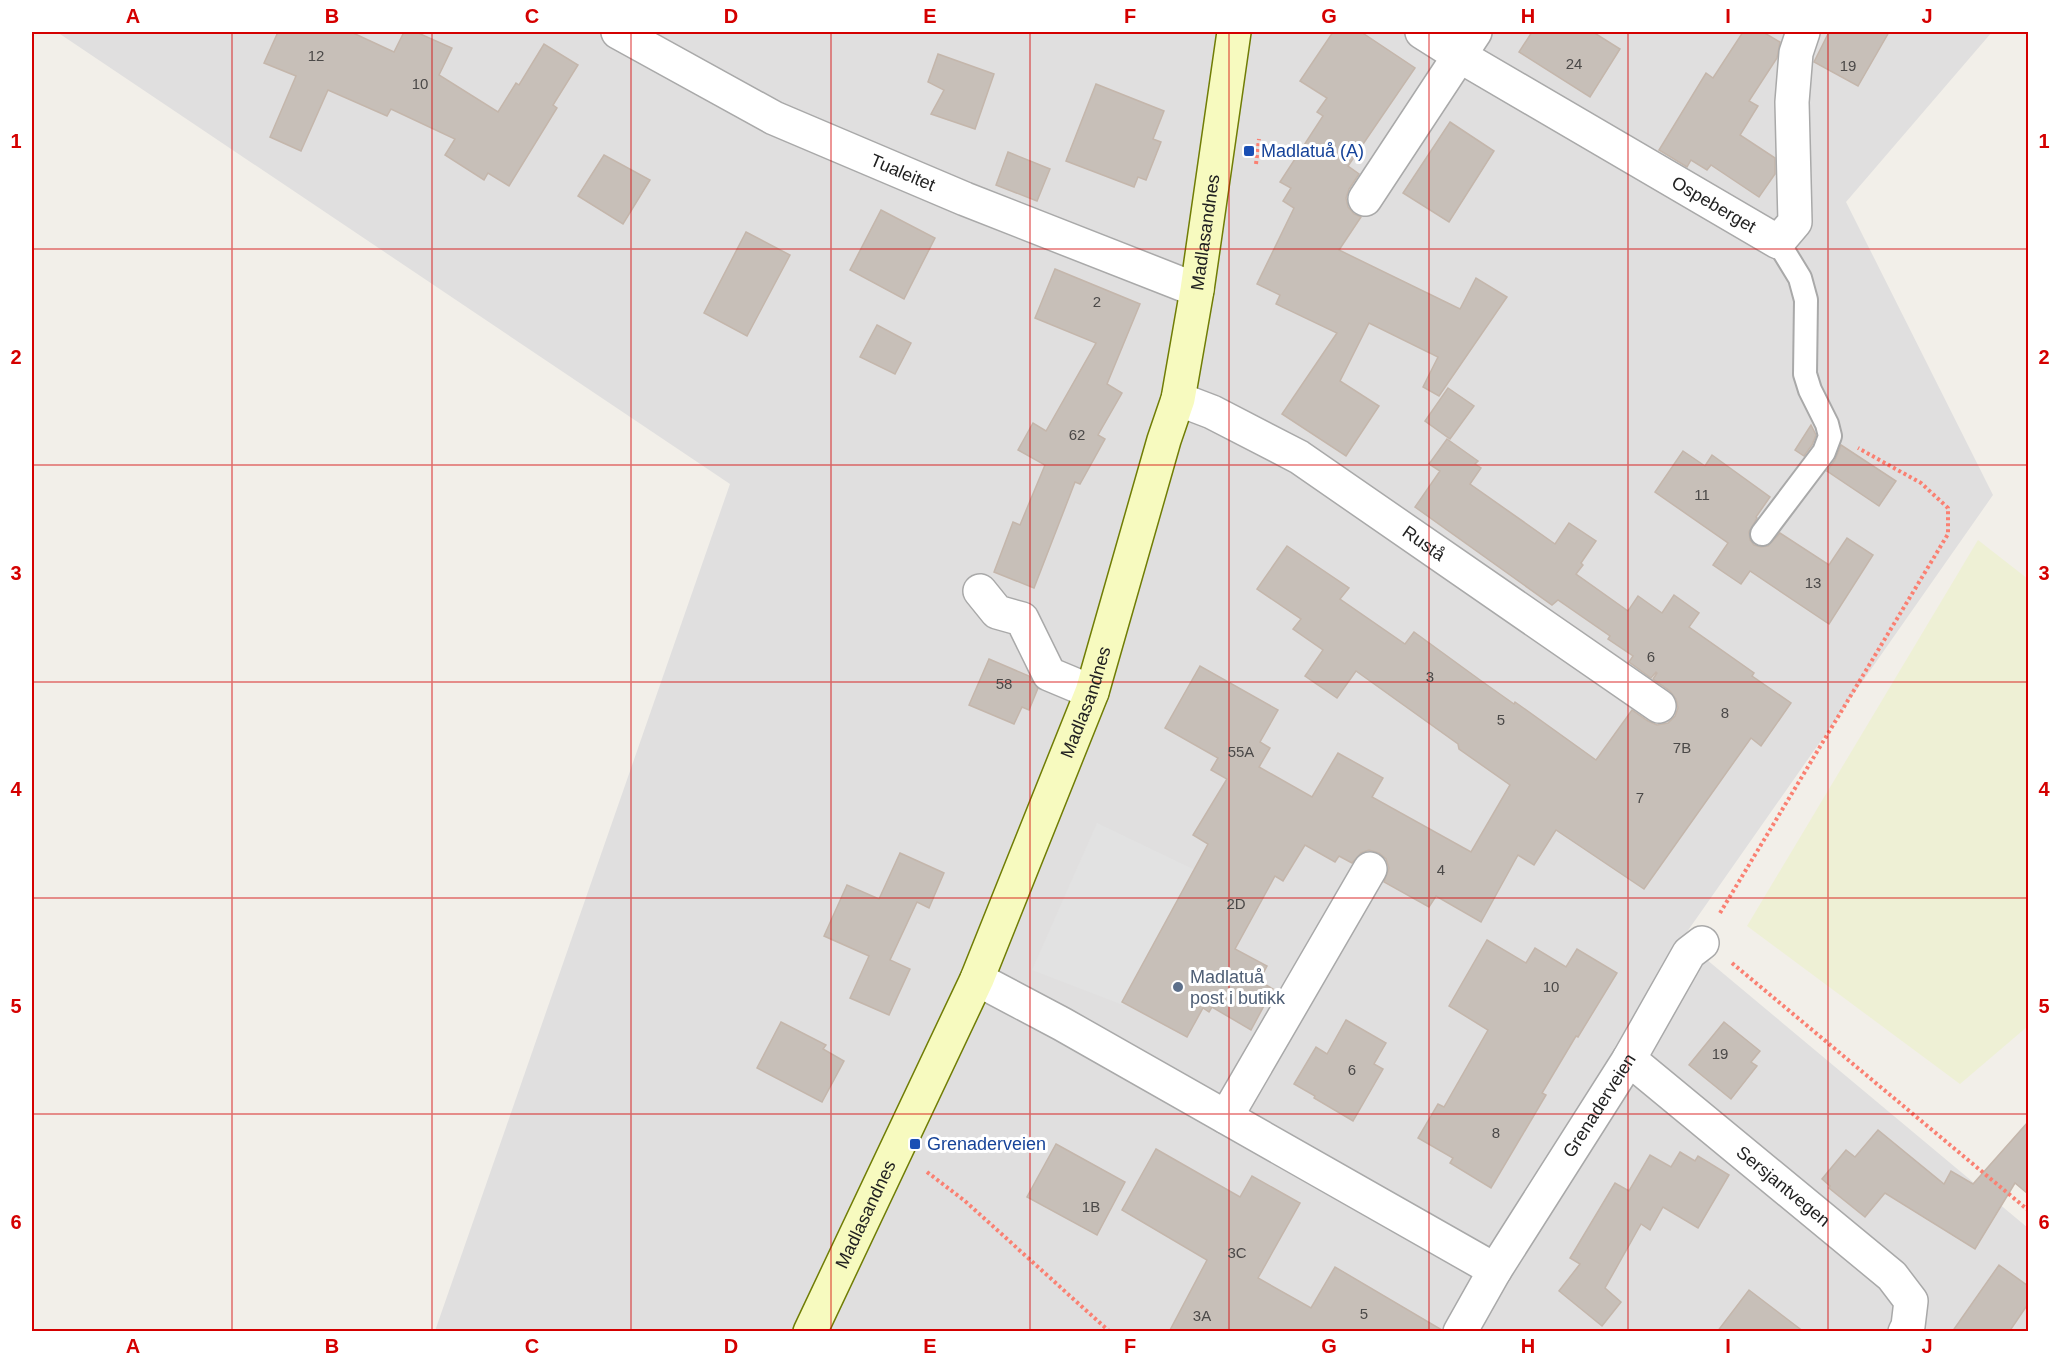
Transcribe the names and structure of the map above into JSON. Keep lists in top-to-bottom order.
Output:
{
  "streets": {
    "street": [
      "Tualeitet",
      "Ospeberget",
      "Madlasandnes",
      "Rustå",
      "Grenaderveien",
      "Sersjantvegen"
    ]
  },
  "crossings": [
    ["Tualeitet", "Madlasandnes"],
    ["Madlasandnes", "Rustå"],
    ["Grenaderveien", "Sersjantvegen"]
  ],
  "places": {
    "transit": ["Madlatuå (A)", "Grenaderveien"],
    "other": ["Madlatuå post i butikk"]
  },
  "house_numbers": [
    "12",
    "24",
    "19",
    "10",
    "2",
    "62",
    "11",
    "13",
    "6",
    "3",
    "58",
    "8",
    "5",
    "7B",
    "55A",
    "7",
    "4",
    "2D",
    "10",
    "19",
    "6",
    "8",
    "1B",
    "3C",
    "5",
    "3A"
  ],
  "grid": {
    "columns": [
      "A",
      "B",
      "C",
      "D",
      "E",
      "F",
      "G",
      "H",
      "I",
      "J"
    ],
    "rows": [
      "1",
      "2",
      "3",
      "4",
      "5",
      "6"
    ]
  }
}
